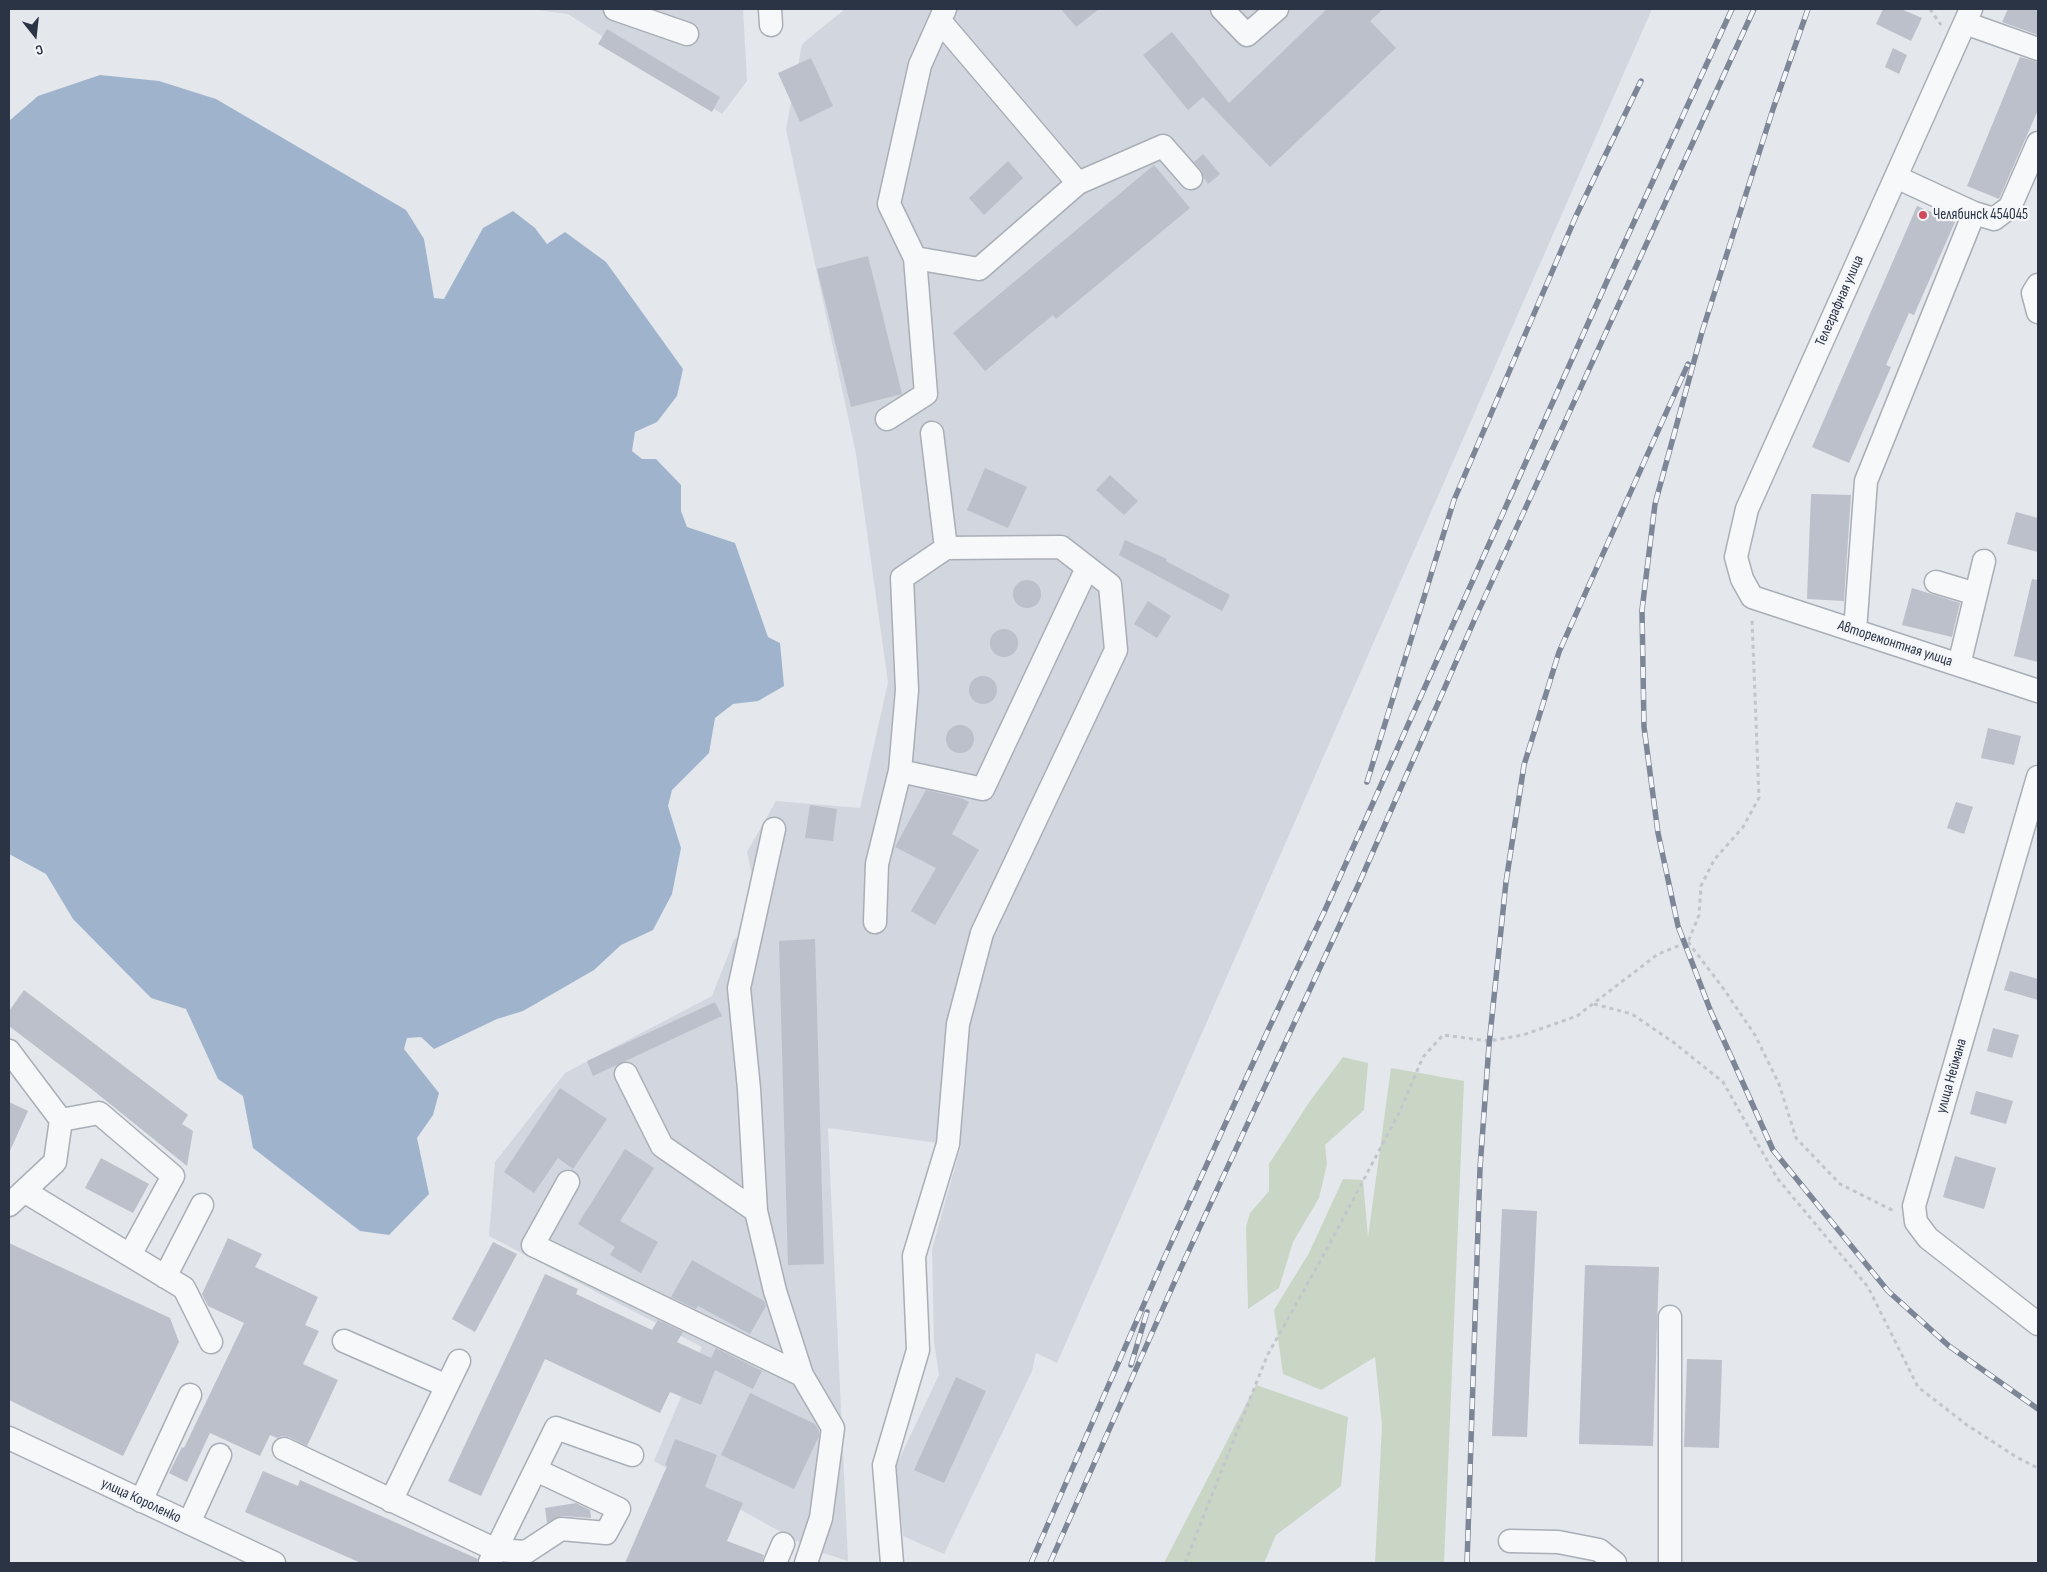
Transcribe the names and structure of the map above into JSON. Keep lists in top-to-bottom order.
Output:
{
  "streets": {
    "street": [
      "Телеграфная улица",
      "Авторемонтная улица",
      "улица Неймана",
      "улица Короленко"
    ]
  },
  "crossings": [
    ["Телеграфная улица", "Авторемонтная улица"]
  ],
  "places": ["Челябинск 454045"],
  "north": "bottom"
}
